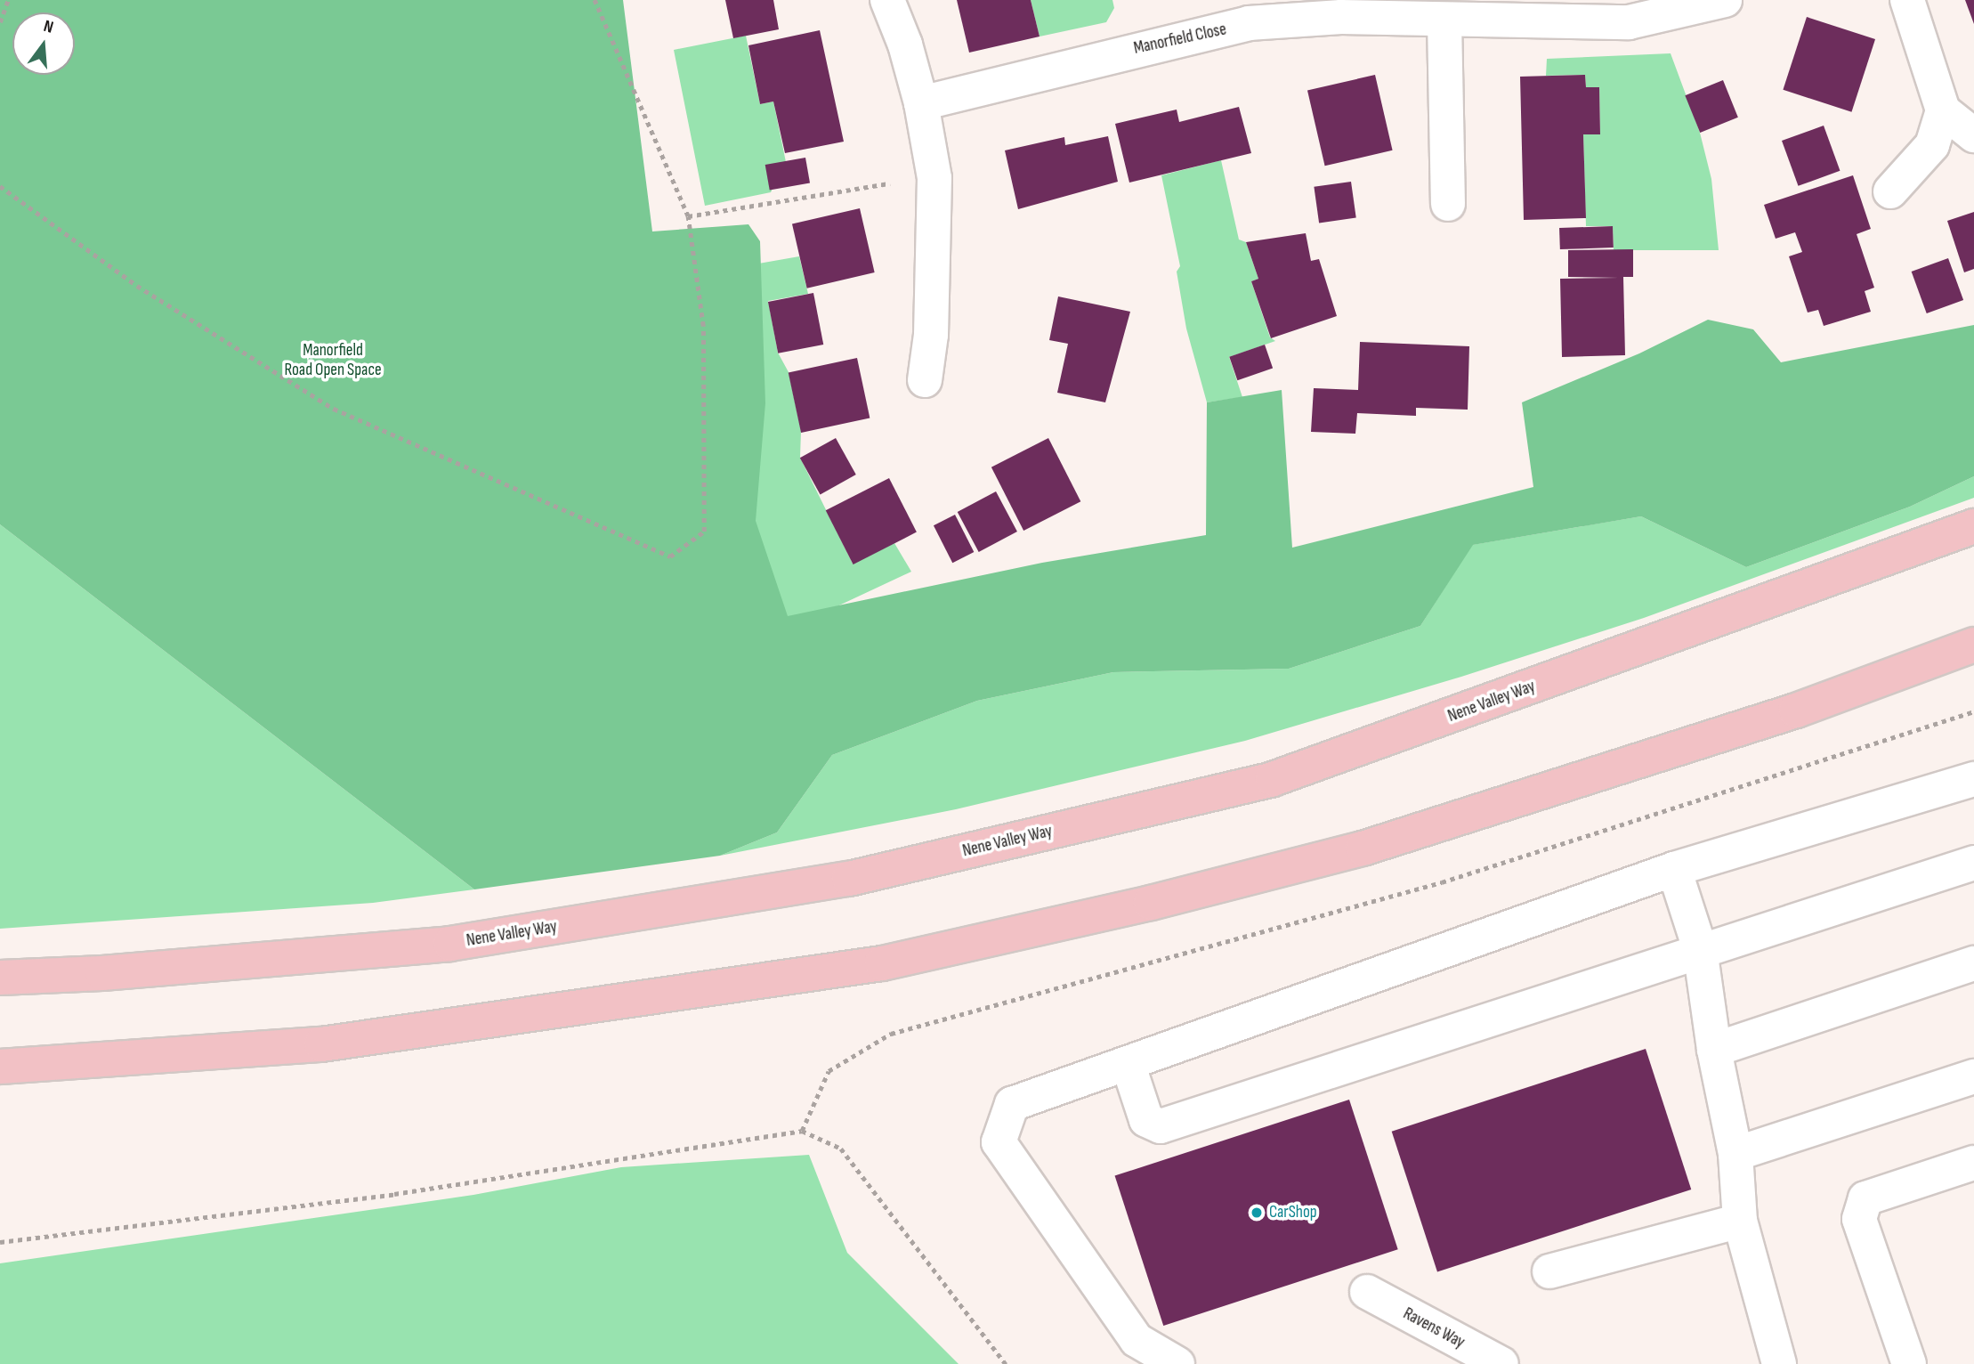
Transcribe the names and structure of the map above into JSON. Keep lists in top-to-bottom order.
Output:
{
  "streets": {
    "highway": ["Nene Valley Way"],
    "street": ["Manorfield Close", "Ravens Way"]
  },
  "parks": ["Manorfield Road Open Space"],
  "places": ["CarShop"],
  "north": "top"
}
